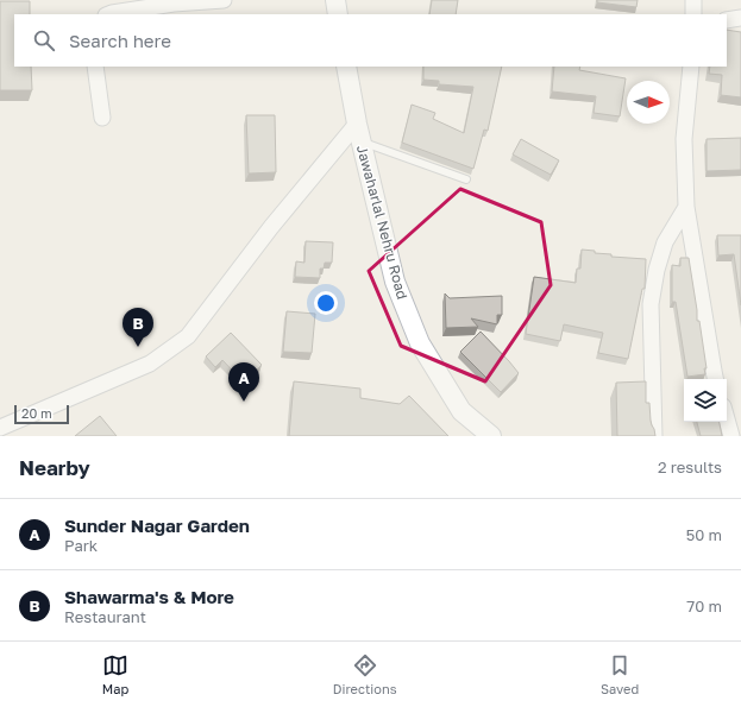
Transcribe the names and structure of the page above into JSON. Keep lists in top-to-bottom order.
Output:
{
  "streets": {
    "street": ["Jawaharlal Nehru Road"]
  },
  "scale_bar": "20 m",
  "north": "right",
  "page": {
    "search": "Search here",
    "pins": ["B", "A"],
    "scale": "20 m",
    "heading": ["Nearby", "2 results"],
    "list": [
      {
        "mark": "A",
        "name": "Sunder Nagar Garden",
        "note": "Park",
        "value": "50 m"
      },
      {
        "mark": "B",
        "name": "Shawarma's & More",
        "note": "Restaurant",
        "value": "70 m"
      }
    ],
    "nav": ["Map", "Directions", "Saved"]
  }
}
